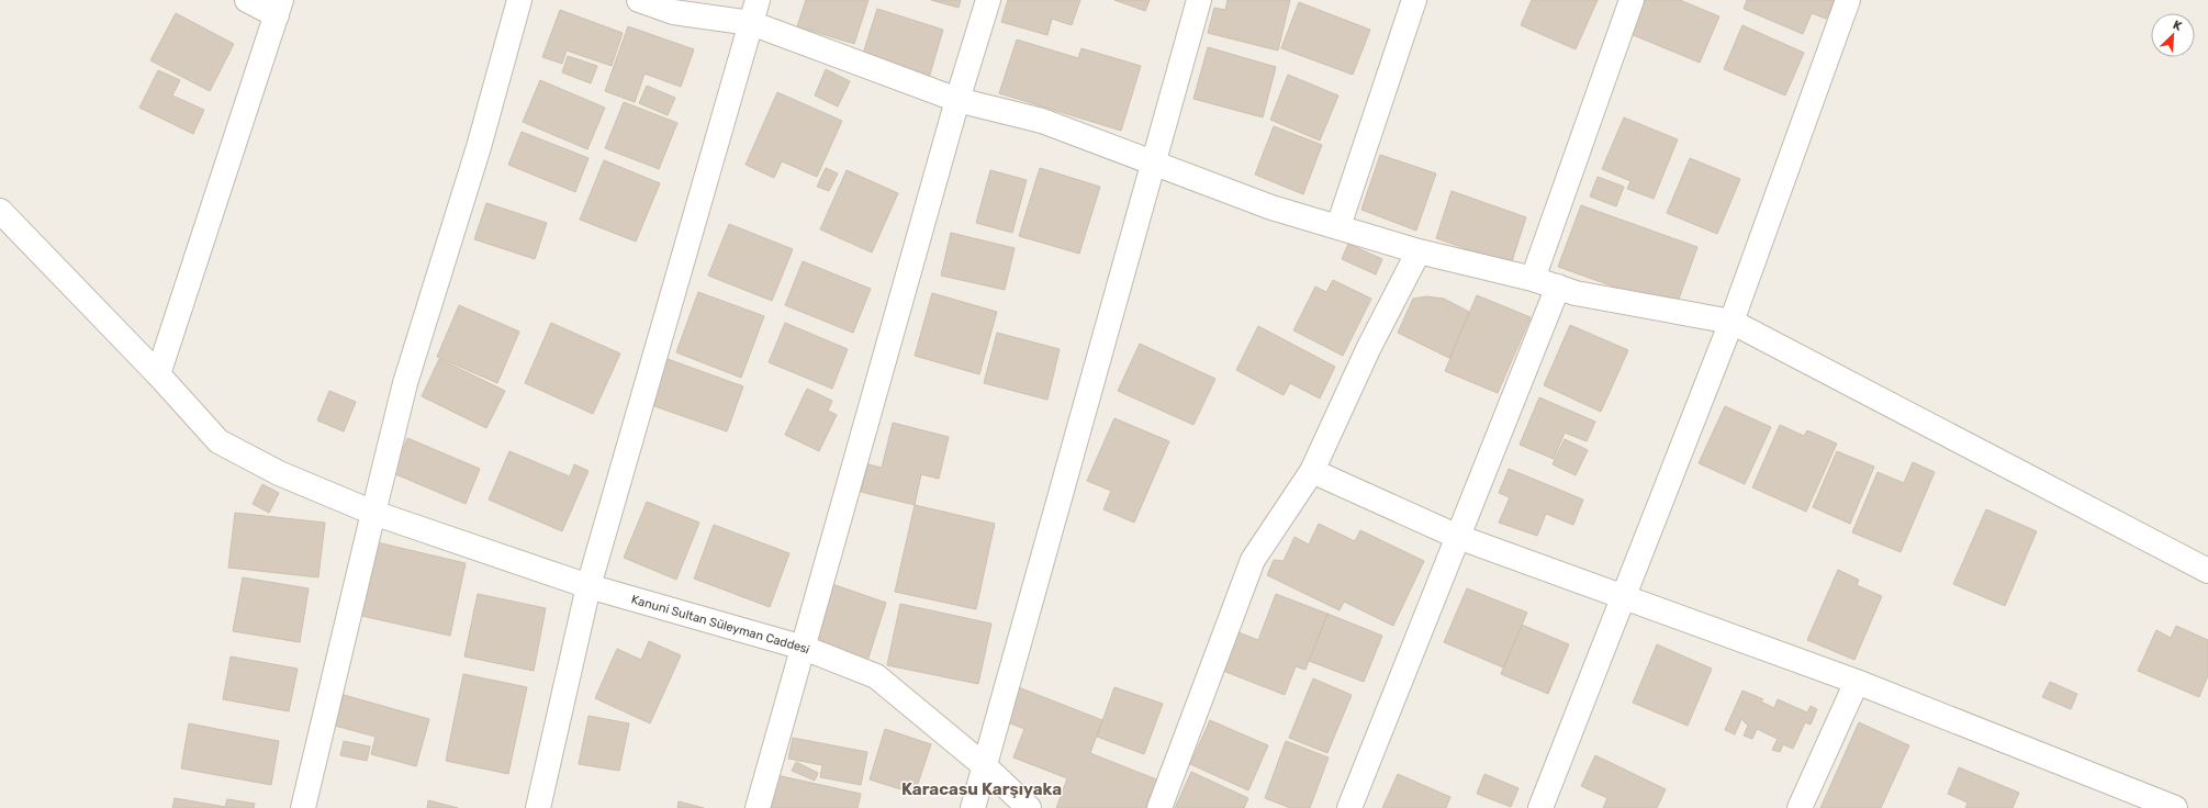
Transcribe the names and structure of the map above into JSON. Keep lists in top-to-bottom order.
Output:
{
  "streets": {
    "street": ["Kanuni Sultan Süleyman Caddesi"]
  },
  "districts": ["Karacasu Karşıyaka"],
  "north": "top right"
}
